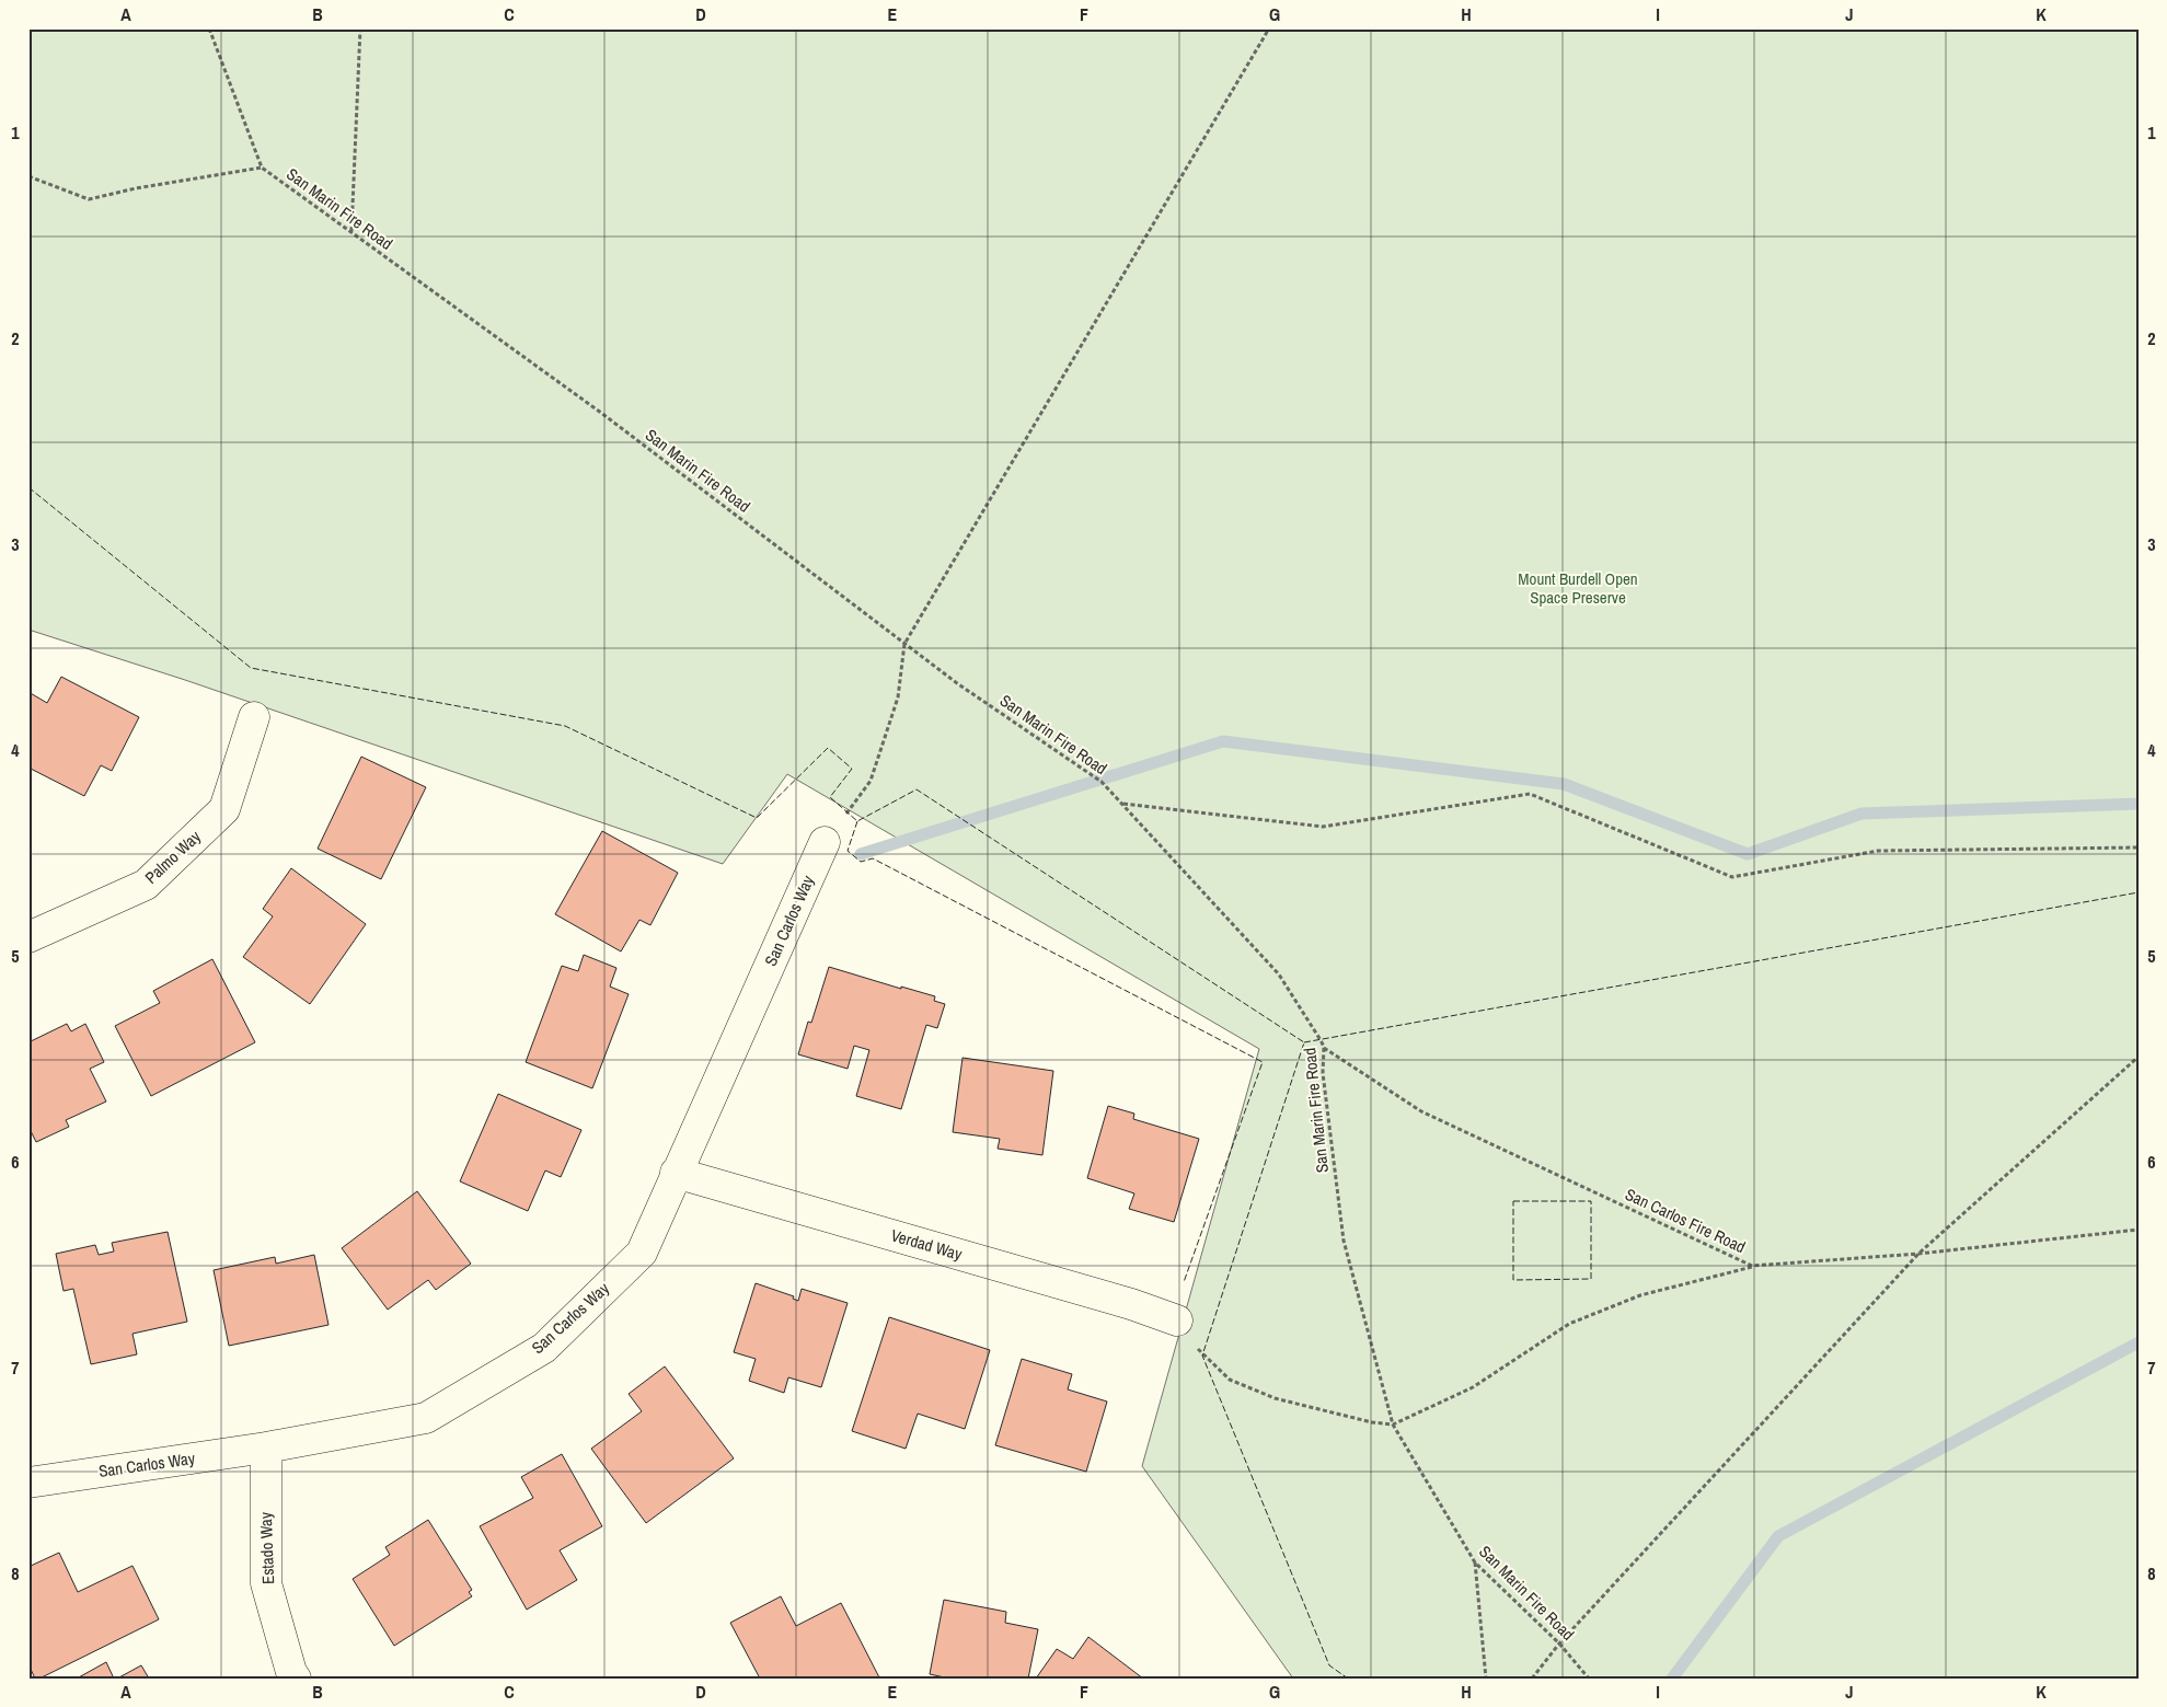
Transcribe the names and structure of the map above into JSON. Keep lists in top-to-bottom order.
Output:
{
  "streets": {
    "street": [
      "Palmo Way",
      "San Carlos Way",
      "Verdad Way",
      "Estado Way"
    ],
    "path": ["San Marin Fire Road", "San Carlos Fire Road"]
  },
  "crossings": [
    ["San Marin Fire Road", "San Carlos Fire Road"],
    ["San Carlos Way", "Verdad Way"],
    ["San Carlos Way", "Estado Way"]
  ],
  "parks": ["Mount Burdell Open Space Preserve"],
  "grid": {
    "columns": [
      "A",
      "B",
      "C",
      "D",
      "E",
      "F",
      "G",
      "H",
      "I",
      "J",
      "K"
    ],
    "rows": [
      "1",
      "2",
      "3",
      "4",
      "5",
      "6",
      "7",
      "8"
    ]
  }
}
